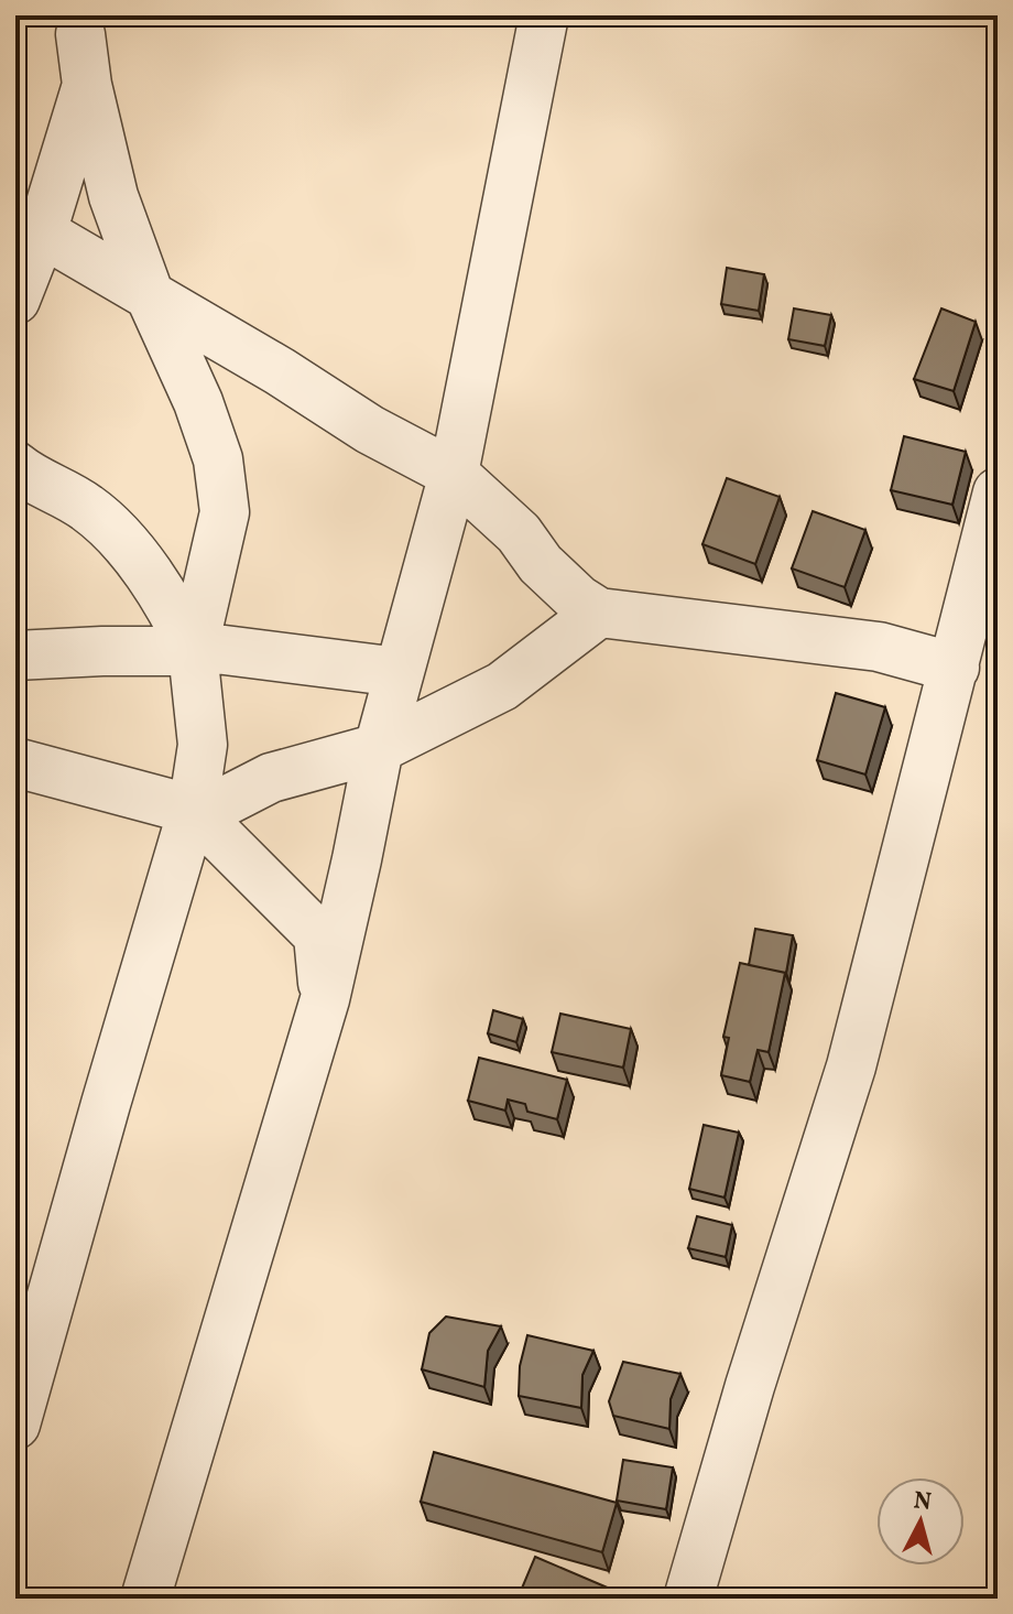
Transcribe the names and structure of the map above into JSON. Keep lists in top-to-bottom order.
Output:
{
  "north": "top"
}
